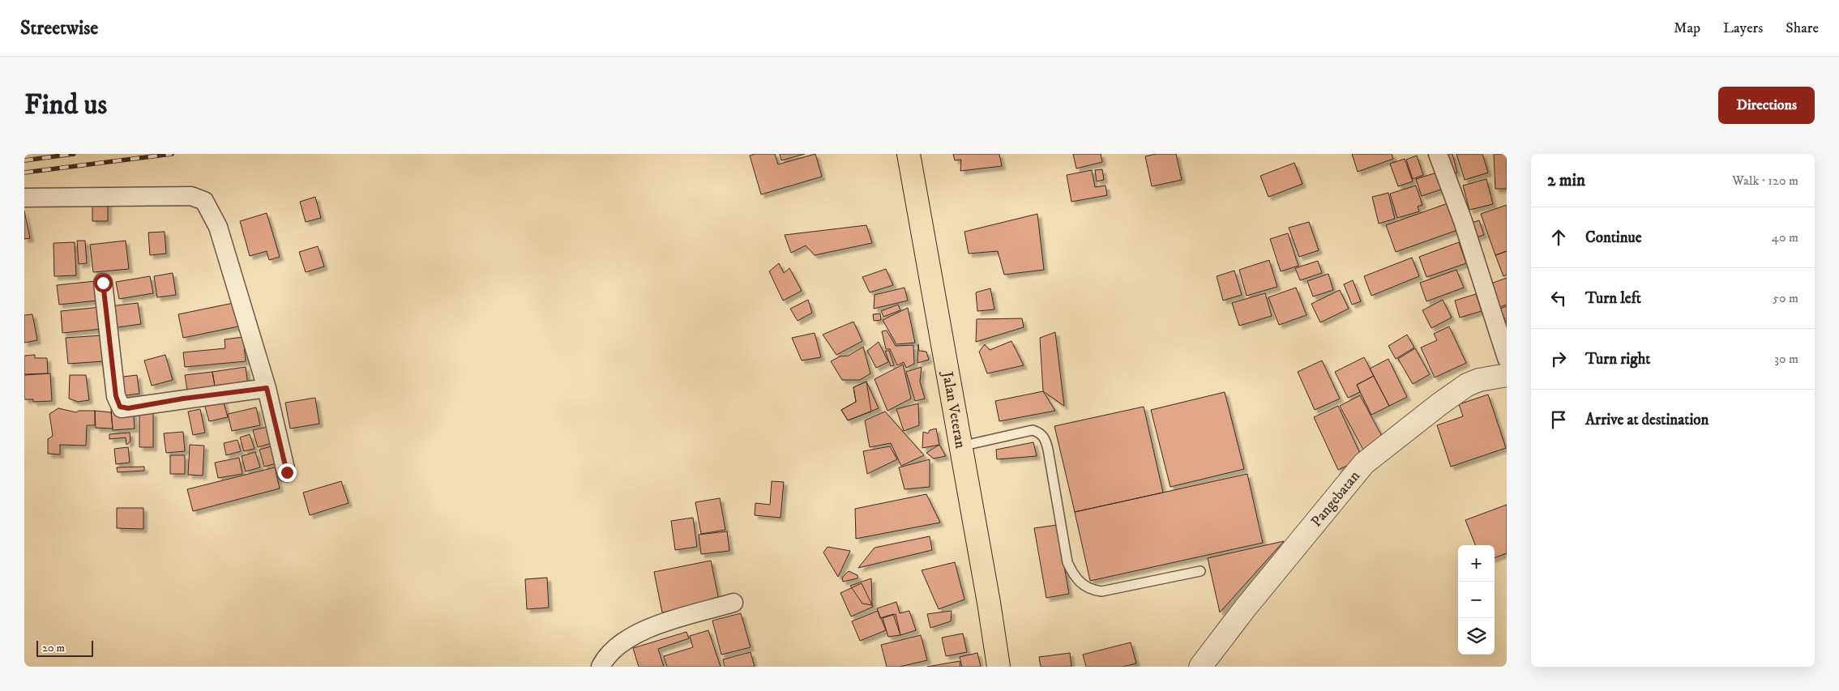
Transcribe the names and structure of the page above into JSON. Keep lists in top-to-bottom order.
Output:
{
  "streets": {
    "highway": ["Jalan Veteran"],
    "street": ["Pangebatan"]
  },
  "scale_bar": "20 m",
  "page": {
    "header": "Streetwise",
    "nav": ["Map", "Layers", "Share"],
    "buttons": "Directions",
    "title": "Find us",
    "heading": ["2 min", "Walk · 120 m"],
    "list": [
      ["Continue", "40 m"],
      ["Turn left", "50 m"],
      ["Turn right", "30 m"],
      "Arrive at destination"
    ],
    "map_buttons": ["+", "−"],
    "scale": "20 m"
  }
}
